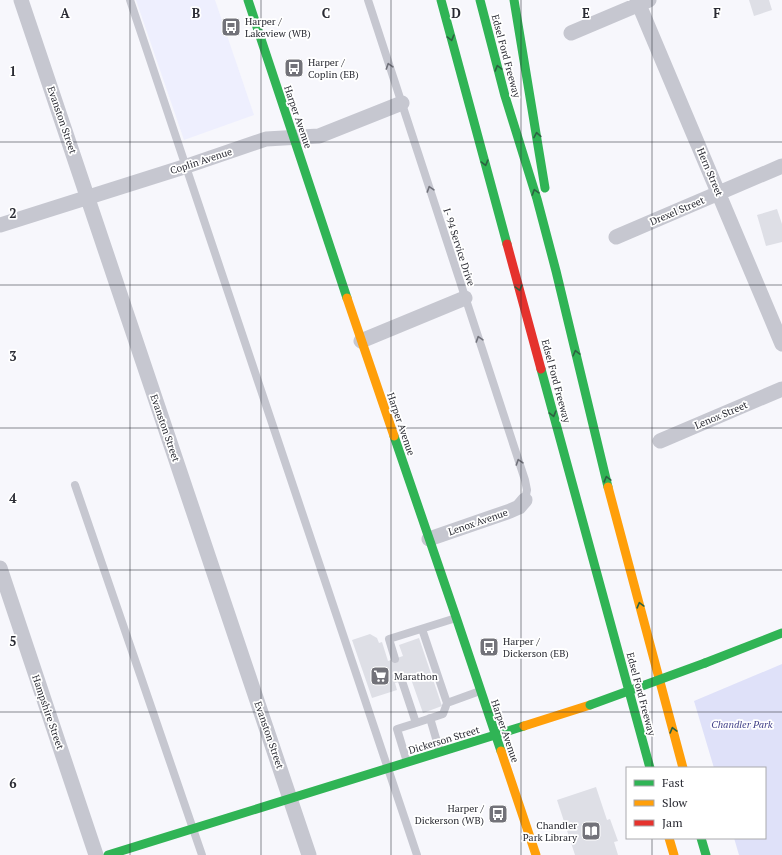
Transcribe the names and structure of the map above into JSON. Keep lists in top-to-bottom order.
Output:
{
  "streets": {
    "main road": ["Edsel Ford Freeway", "Harper Avenue", "Dickerson Street"],
    "street": [
      "Evanston Street",
      "Coplin Avenue",
      "Hern Street",
      "Drexel Street",
      "Lenox Street",
      "Lenox Avenue",
      "Hampshire Street"
    ],
    "lane": ["I- 94 Service Drive"]
  },
  "crossings": [
    ["Harper Avenue", "Coplin Avenue"],
    ["Harper Avenue", "Lenox Avenue"],
    ["Harper Avenue", "Dickerson Street"],
    ["Evanston Street", "Coplin Avenue"],
    ["Evanston Street", "Dickerson Street"],
    ["Coplin Avenue", "I- 94 Service Drive"],
    ["Hern Street", "Drexel Street"],
    ["I- 94 Service Drive", "Lenox Avenue"]
  ],
  "one_way": ["I- 94 Service Drive"],
  "parks": ["Chandler Park"],
  "places": {
    "bus stop": [
      "Harper / Lakeview (WB)",
      "Harper / Coplin (EB)",
      "Harper / Dickerson (EB)",
      "Harper / Dickerson (WB)"
    ],
    "supermarket": ["Marathon"],
    "library": ["Chandler Park Library"]
  },
  "legend": ["Fast", "Slow", "Jam"],
  "grid": {
    "columns": [
      "A",
      "B",
      "C",
      "D",
      "E",
      "F"
    ],
    "rows": [
      "1",
      "2",
      "3",
      "4",
      "5",
      "6"
    ]
  }
}
